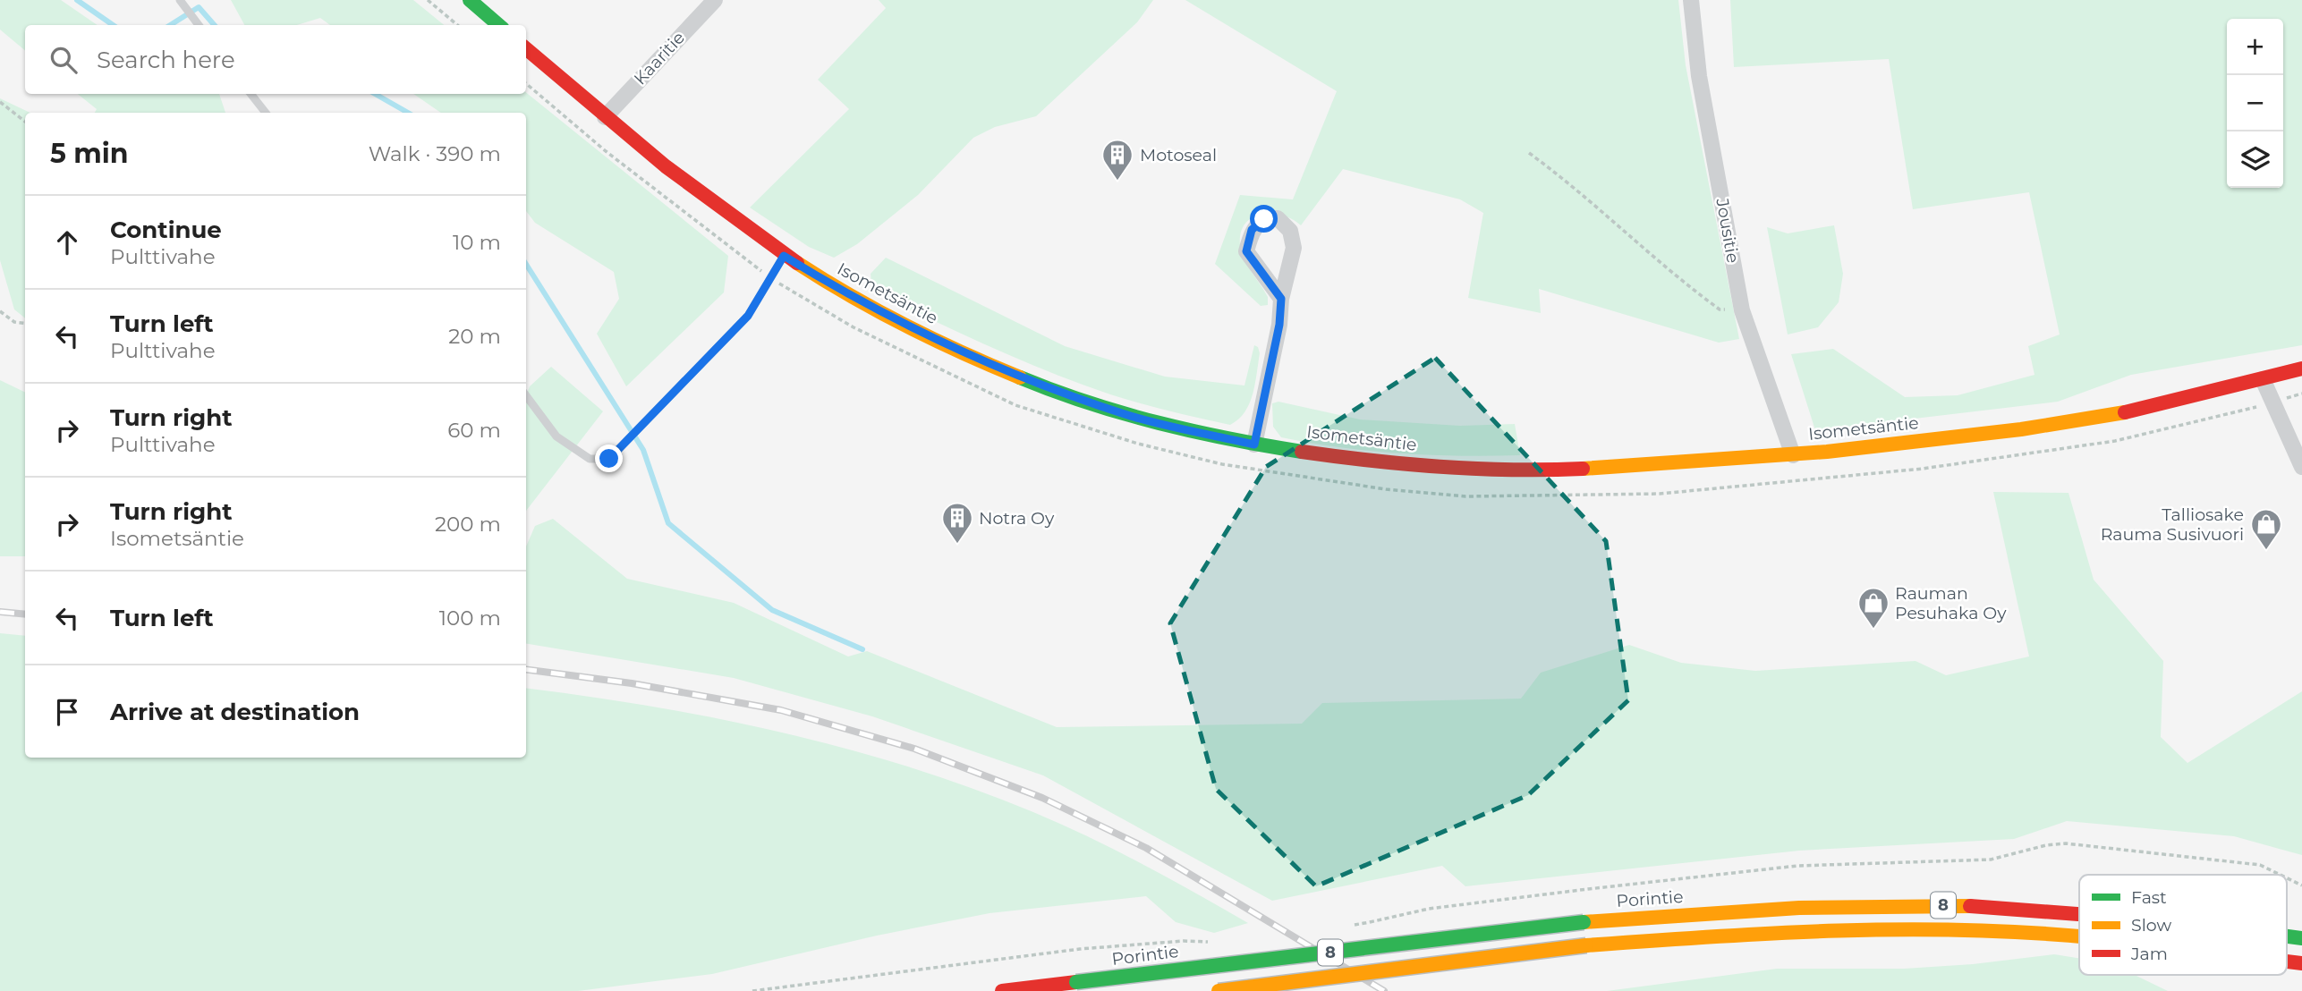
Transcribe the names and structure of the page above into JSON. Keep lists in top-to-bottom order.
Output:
{
  "streets": {
    "main road": ["Isometsäntie", "Porintie", "8"],
    "street": ["Kaaritie", "Jousitie"]
  },
  "crossings": [
    ["Kaaritie", "Isometsäntie"],
    ["Jousitie", "Isometsäntie"]
  ],
  "places": {
    "building": ["Motoseal", "Notra Oy"],
    "shop": ["Talliosake Rauma Susivuori", "Rauman Pesuhaka Oy"]
  },
  "legend": ["Fast", "Slow", "Jam"],
  "page": {
    "map_buttons": ["+", "−"],
    "search": "Search here",
    "heading": ["5 min", "Walk · 390 m"],
    "list": [
      ["Continue", "Pulttivahe", "10 m"],
      ["Turn left", "Pulttivahe", "20 m"],
      ["Turn right", "Pulttivahe", "60 m"],
      ["Turn right", "Isometsäntie", "200 m"],
      ["Turn left", "100 m"],
      "Arrive at destination"
    ]
  }
}
